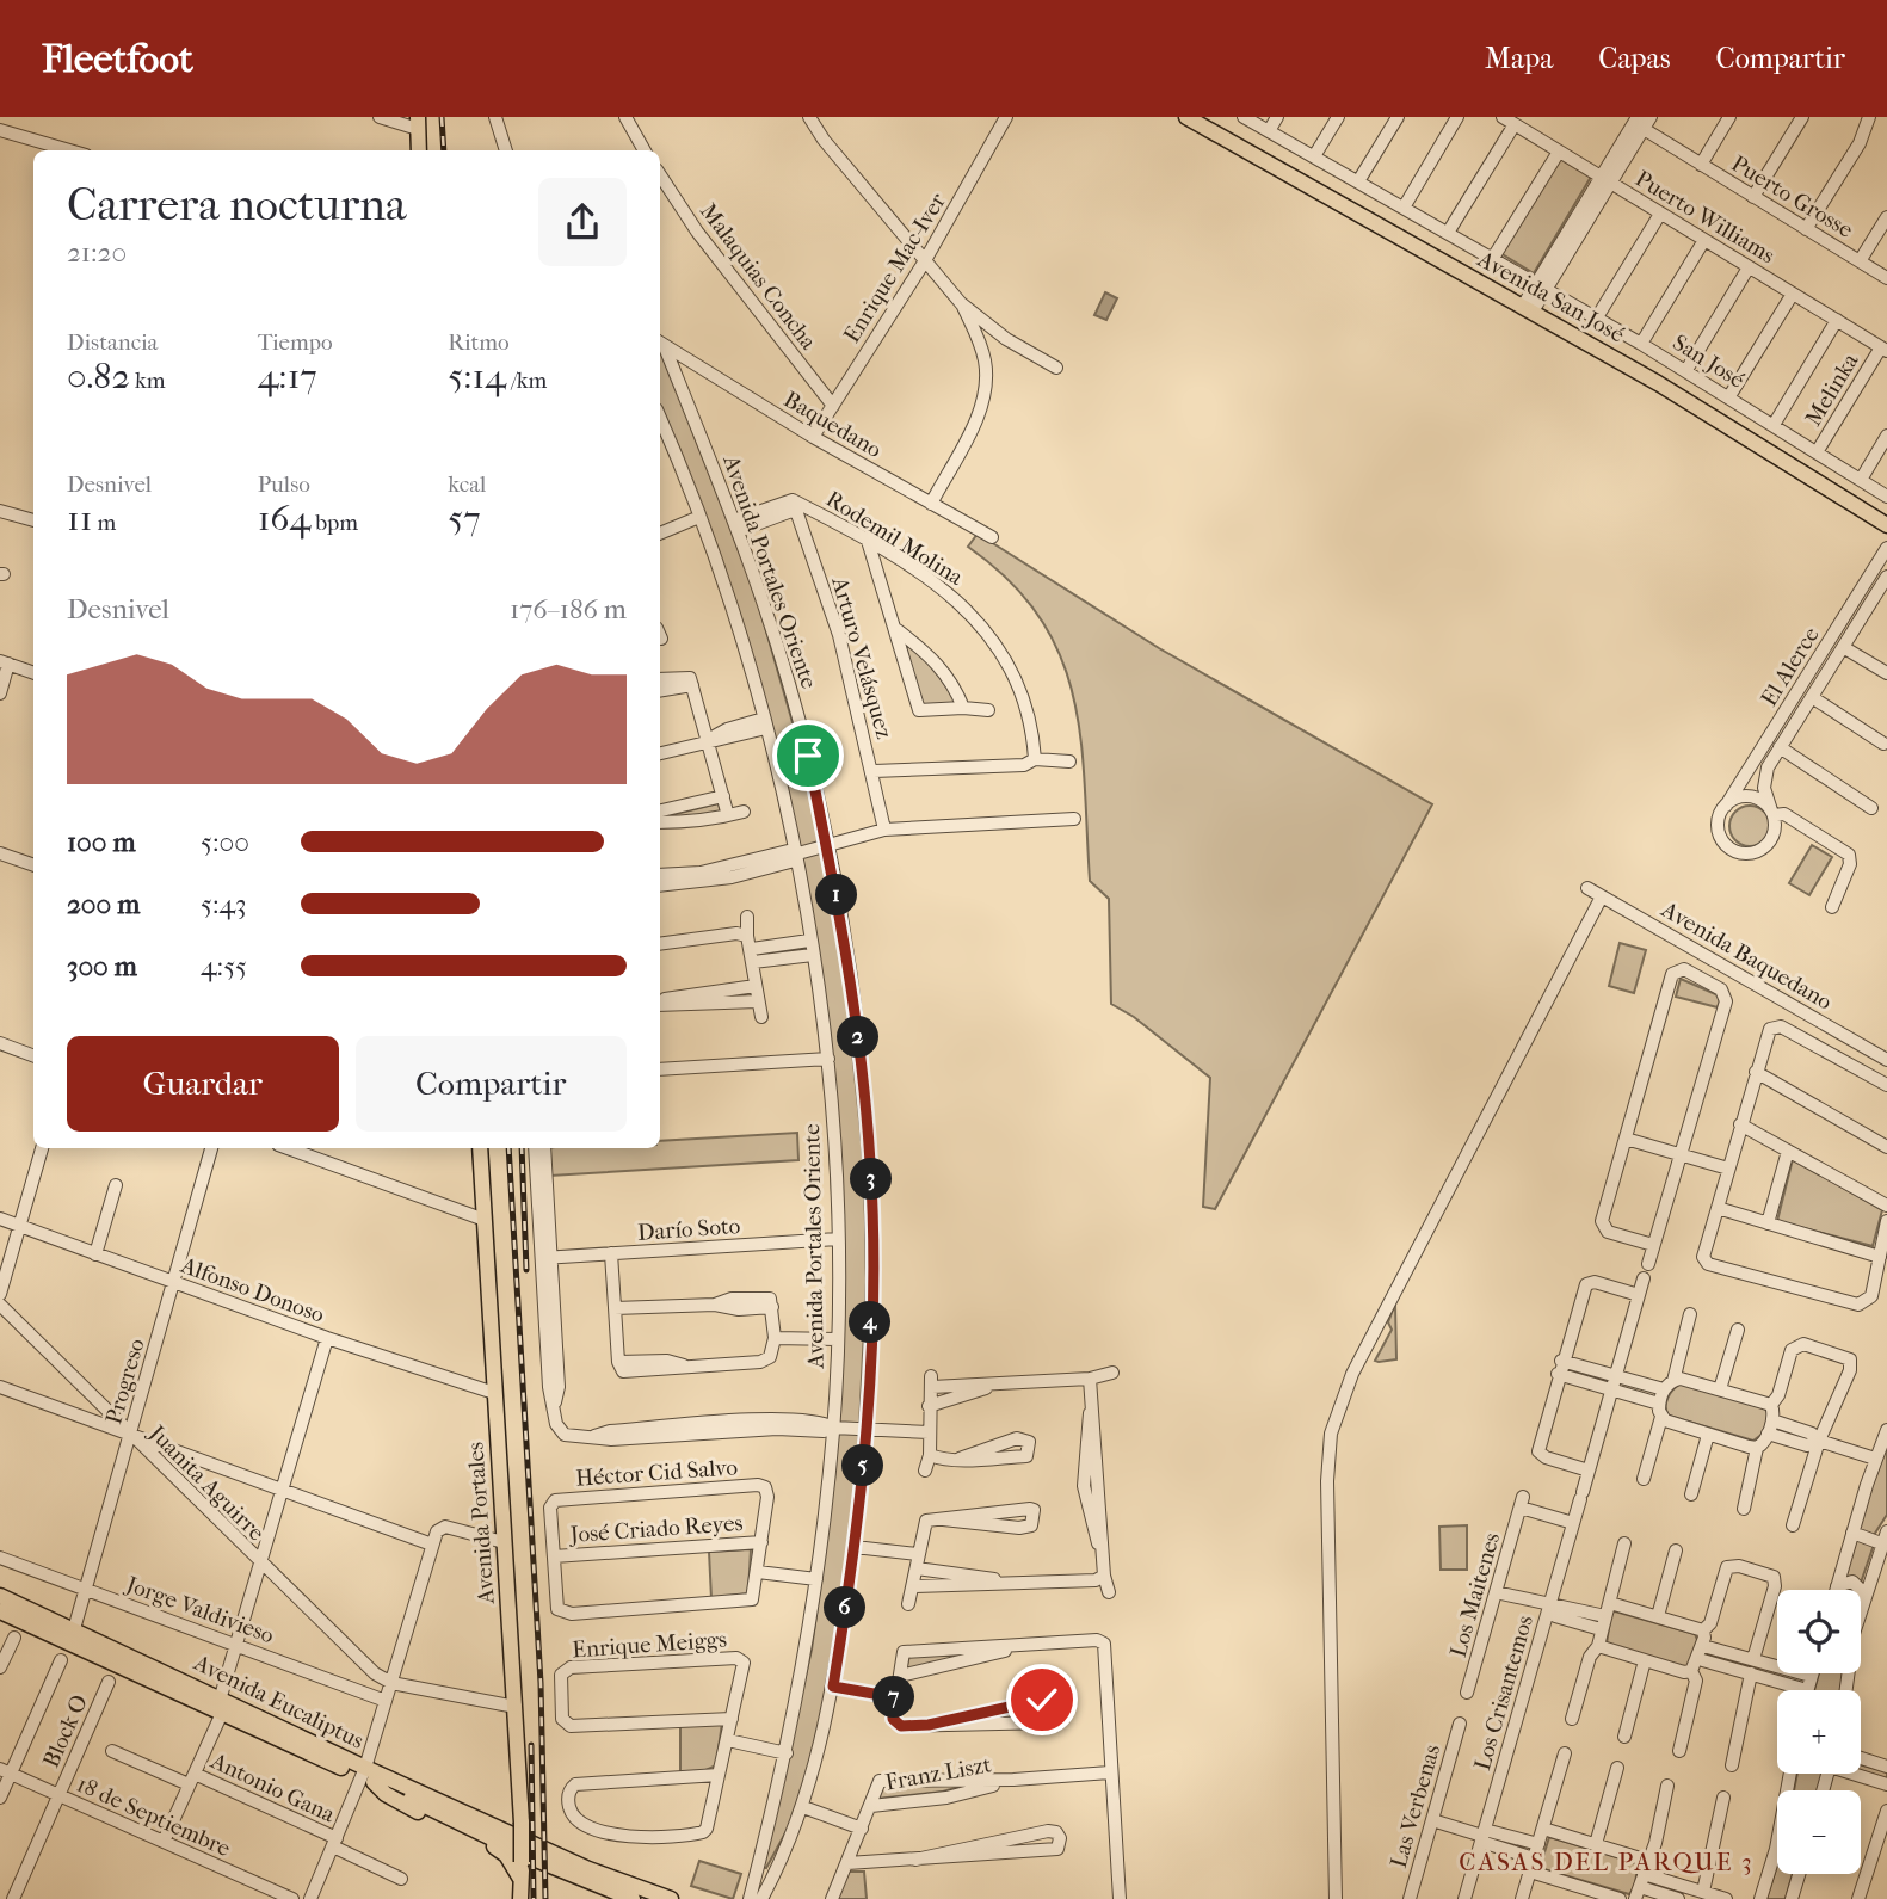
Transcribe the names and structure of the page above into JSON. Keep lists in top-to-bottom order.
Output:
{
  "streets": {
    "main road": ["Avenida San José", "Avenida Portales", "Avenida Eucaliptus"],
    "street": [
      "Puerto Grosse",
      "Puerto Williams",
      "Enrique Mac-Iver",
      "Malaquias Concha",
      "San José",
      "Melinka",
      "Baquedano",
      "Rodemil Molina",
      "Avenida Portales Oriente",
      "Arturo Velásquez",
      "El Alerce",
      "Avenida Baquedano",
      "Darío Soto",
      "Alfonso Donoso",
      "Progreso",
      "Héctor Cid Salvo",
      "Juanita Aguirre",
      "José Criado Reyes",
      "Los Maitenes",
      "Jorge Valdivieso",
      "Enrique Meiggs",
      "Los Crisantemos",
      "Block O",
      "Franz Liszt",
      "Antonio Gana",
      "Las Verbenas",
      "18 de Septiembre"
    ]
  },
  "crossings": [
    ["Puerto Williams", "Melinka"],
    ["Enrique Mac-Iver", "Malaquias Concha"],
    ["Enrique Mac-Iver", "Baquedano"],
    ["San José", "Melinka"],
    ["Baquedano", "Avenida Portales Oriente"],
    ["Rodemil Molina", "Avenida Portales Oriente"],
    ["Rodemil Molina", "Arturo Velásquez"],
    ["Avenida Portales Oriente", "Darío Soto"],
    ["Alfonso Donoso", "Progreso"],
    ["Alfonso Donoso", "Avenida Portales"],
    ["Progreso", "Juanita Aguirre"],
    ["Progreso", "Jorge Valdivieso"],
    ["Progreso", "Avenida Eucaliptus"],
    ["Héctor Cid Salvo", "José Criado Reyes"],
    ["Avenida Portales", "Avenida Eucaliptus"],
    ["Los Maitenes", "Los Crisantemos"],
    ["Block O", "18 de Septiembre"]
  ],
  "districts": ["CASAS DEL PARQUE 3"],
  "page": {
    "header": "Fleetfoot",
    "nav": ["Mapa", "Capas", "Compartir"],
    "heading": ["Carrera nocturna", "21:20"],
    "stats": [
      ["Distancia", "0.82 km"],
      ["Tiempo", "4:17"],
      ["Ritmo", "5:14 /km"],
      ["Desnivel", "11 m"],
      ["Pulso", "164 bpm"],
      ["kcal", "57"]
    ],
    "chart": ["Desnivel", "176–186 m"],
    "list": [
      {
        "name": "100 m",
        "note": "5:00"
      },
      {
        "name": "200 m",
        "note": "5:43"
      },
      {
        "name": "300 m",
        "note": "4:55"
      }
    ],
    "pins": [
      "1",
      "2",
      "3",
      "4",
      "5",
      "6",
      "7"
    ],
    "buttons": ["Guardar", "Compartir"],
    "map_buttons": ["+", "−"]
  }
}
